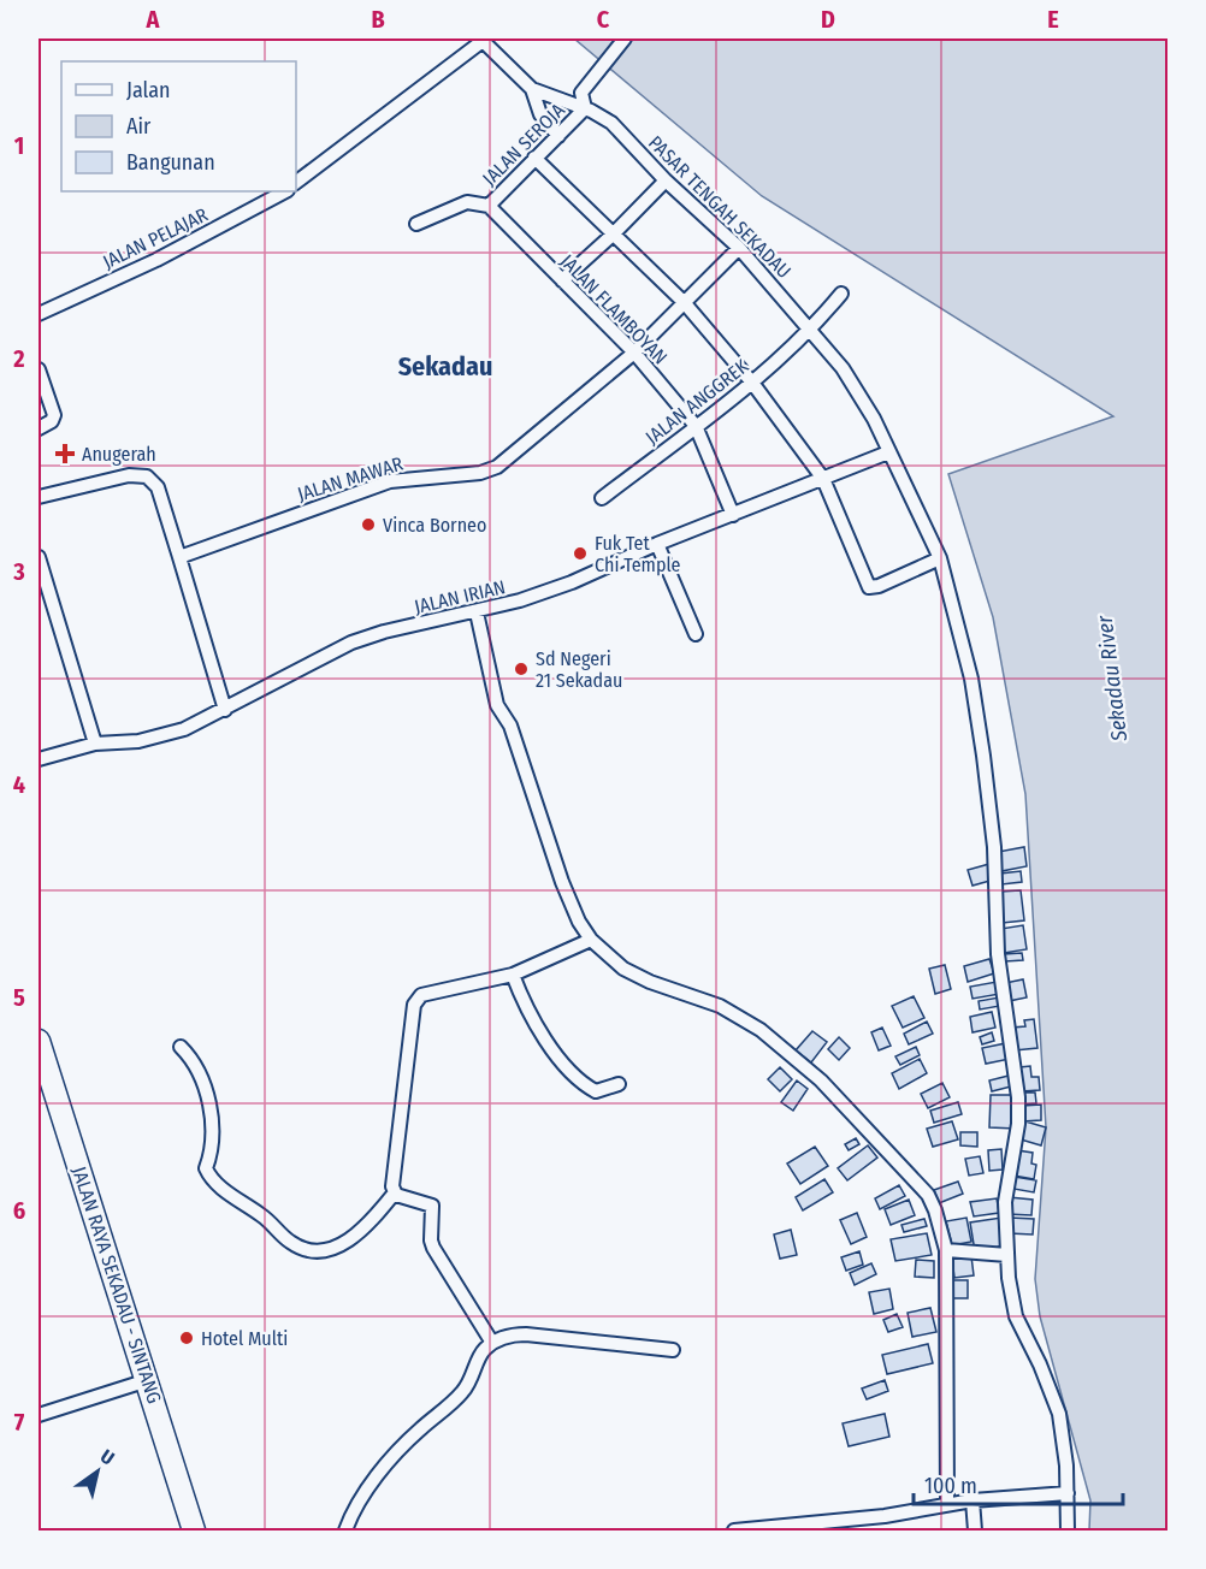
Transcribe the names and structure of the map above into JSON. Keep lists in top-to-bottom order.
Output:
{
  "streets": {
    "highway": ["JALAN RAYA SEKADAU - SINTANG"],
    "street": [
      "JALAN SEROJA",
      "PASAR TENGAH SEKADAU",
      "JALAN PELAJAR",
      "JALAN FLAMBOYAN",
      "JALAN ANGGREK",
      "JALAN MAWAR",
      "JALAN IRIAN"
    ]
  },
  "crossings": [
    ["JALAN SEROJA", "PASAR TENGAH SEKADAU"],
    ["JALAN SEROJA", "JALAN FLAMBOYAN"],
    ["PASAR TENGAH SEKADAU", "JALAN ANGGREK"],
    ["PASAR TENGAH SEKADAU", "JALAN MAWAR"],
    ["PASAR TENGAH SEKADAU", "JALAN IRIAN"],
    ["JALAN FLAMBOYAN", "JALAN ANGGREK"],
    ["JALAN FLAMBOYAN", "JALAN MAWAR"],
    ["JALAN FLAMBOYAN", "JALAN IRIAN"]
  ],
  "districts": ["Sekadau"],
  "water": ["Sekadau River"],
  "places": {
    "health": ["Anugerah"],
    "other": [
      "Vinca Borneo",
      "Fuk Tet Chi Temple",
      "Sd Negeri 21 Sekadau",
      "Hotel Multi"
    ]
  },
  "legend": ["Jalan", "Air", "Bangunan"],
  "scale_bar": "100 m",
  "north": "top right",
  "grid": {
    "columns": [
      "A",
      "B",
      "C",
      "D",
      "E"
    ],
    "rows": [
      "1",
      "2",
      "3",
      "4",
      "5",
      "6",
      "7"
    ]
  }
}
